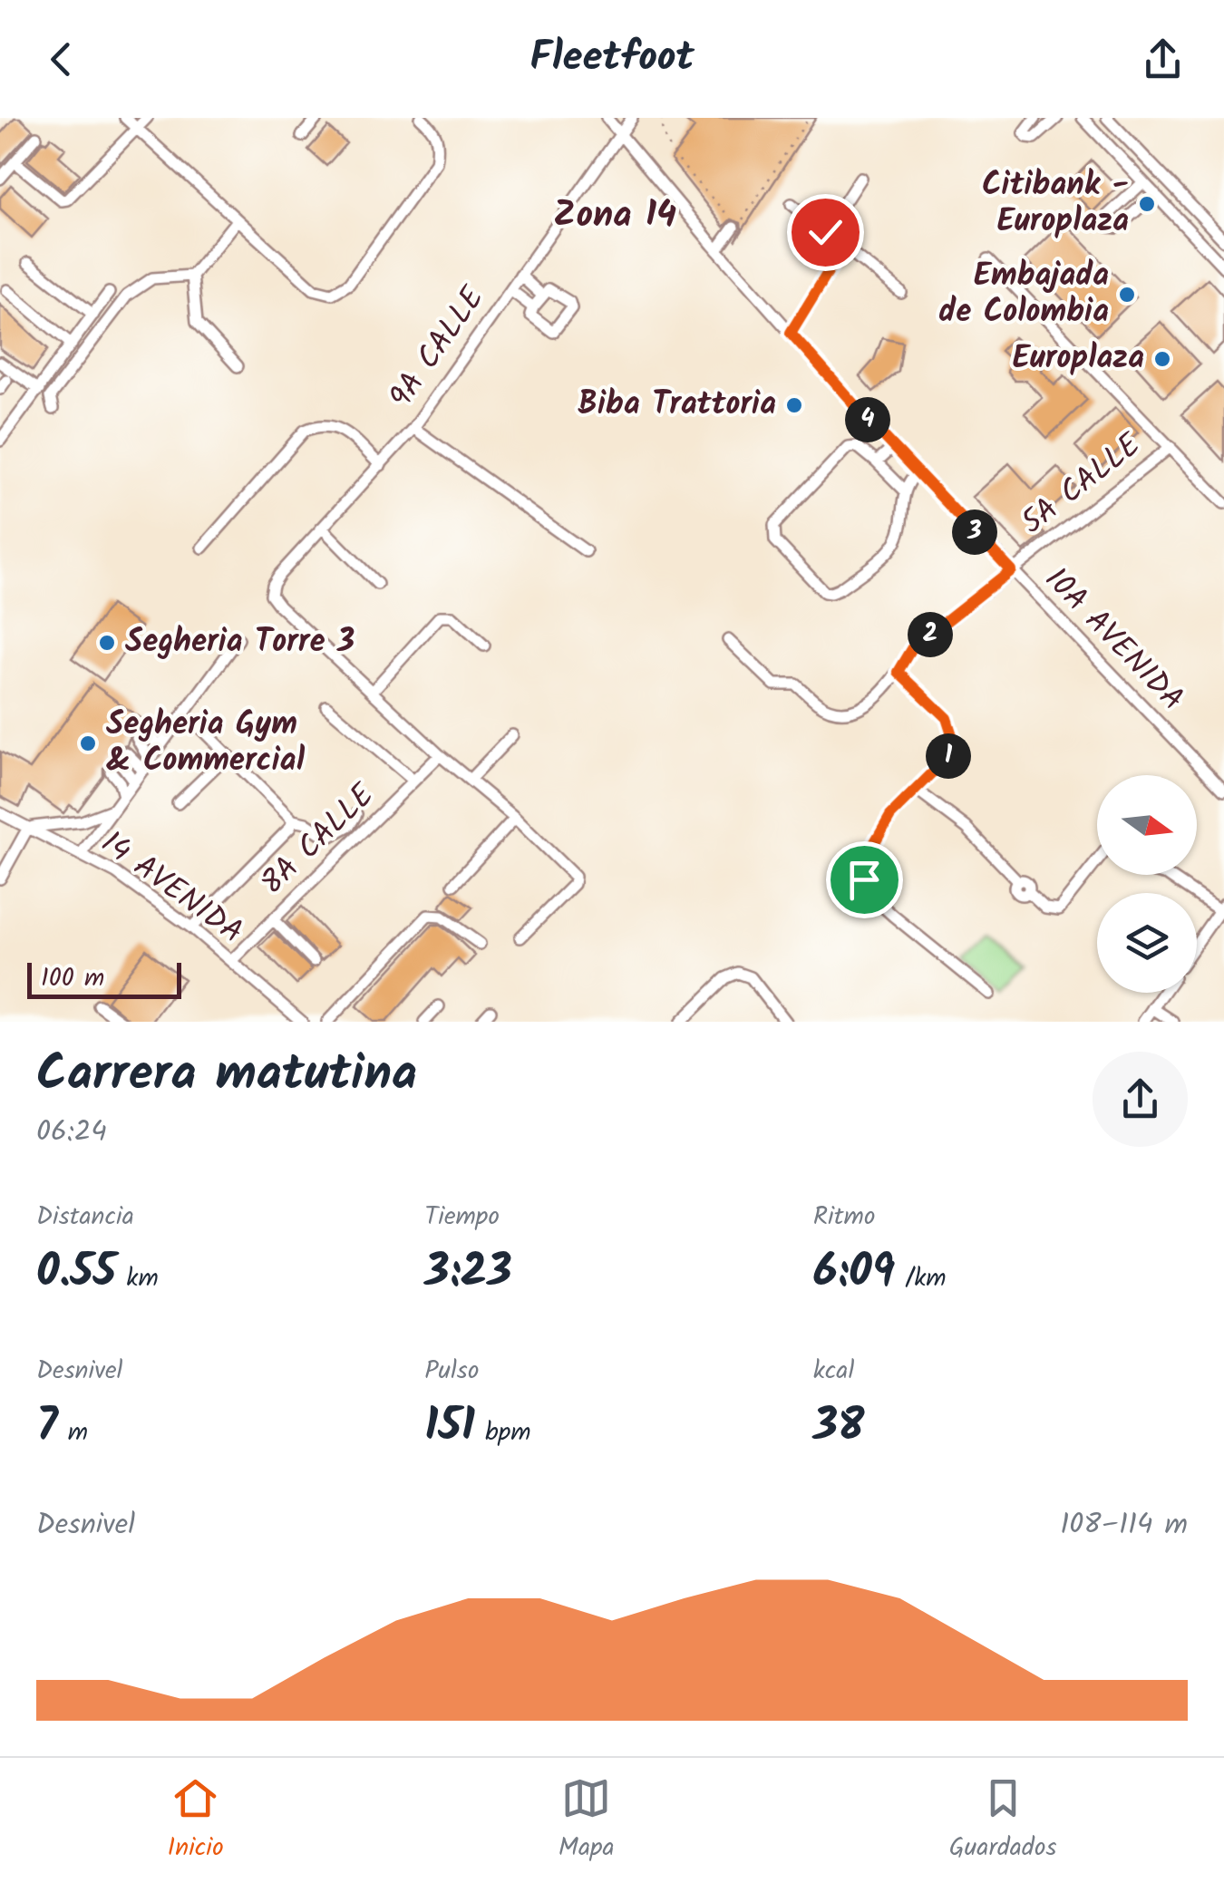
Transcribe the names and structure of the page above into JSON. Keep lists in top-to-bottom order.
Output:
{
  "streets": {
    "street": [
      "9A CALLE",
      "5A CALLE",
      "10A AVENIDA",
      "8A CALLE",
      "14 AVENIDA"
    ]
  },
  "crossings": [
    ["9A CALLE", "10A AVENIDA"],
    ["5A CALLE", "10A AVENIDA"],
    ["8A CALLE", "14 AVENIDA"]
  ],
  "districts": ["Zona 14"],
  "places": [
    "Citibank - Europlaza",
    "Embajada de Colombia",
    "Europlaza",
    "Biba Trattoria",
    "Segheria Torre 3",
    "Segheria Gym & Commercial"
  ],
  "scale_bar": "100 m",
  "north": "right",
  "page": {
    "header": "Fleetfoot",
    "pins": [
      "4",
      "3",
      "2",
      "1"
    ],
    "scale": "100 m",
    "heading": ["Carrera matutina", "06:24"],
    "stats": [
      ["Distancia", "0.55 km"],
      ["Tiempo", "3:23"],
      ["Ritmo", "6:09 /km"],
      ["Desnivel", "7 m"],
      ["Pulso", "151 bpm"],
      ["kcal", "38"]
    ],
    "chart": ["Desnivel", "108–114 m"],
    "tabs": ["Inicio", "Mapa", "Guardados"]
  }
}
